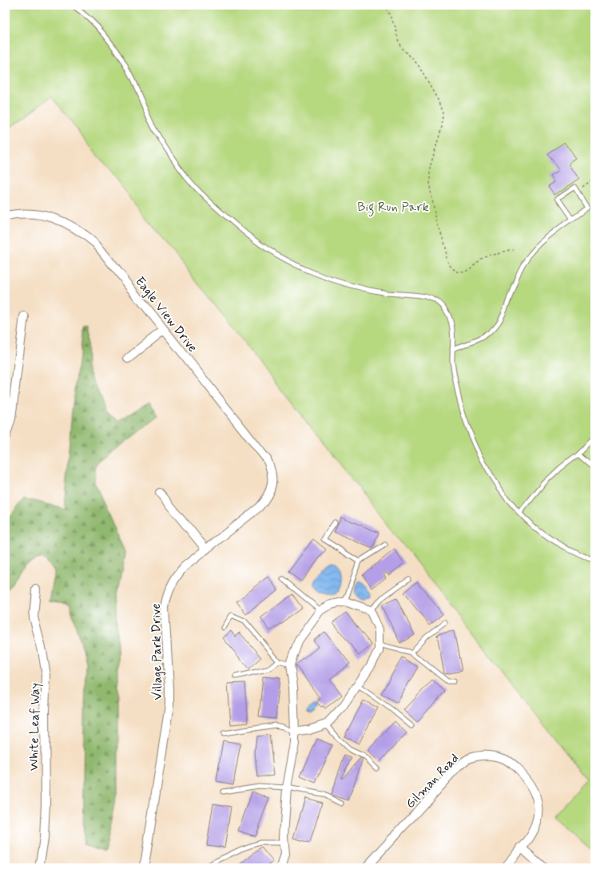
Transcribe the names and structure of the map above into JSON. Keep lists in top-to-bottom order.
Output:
{
  "streets": {
    "street": [
      "Eagle View Drive",
      "Village Park Drive",
      "White Leaf Way",
      "Gilman Road"
    ]
  },
  "crossings": [
    ["Eagle View Drive", "Village Park Drive"]
  ],
  "parks": ["Big Run Park"]
}
